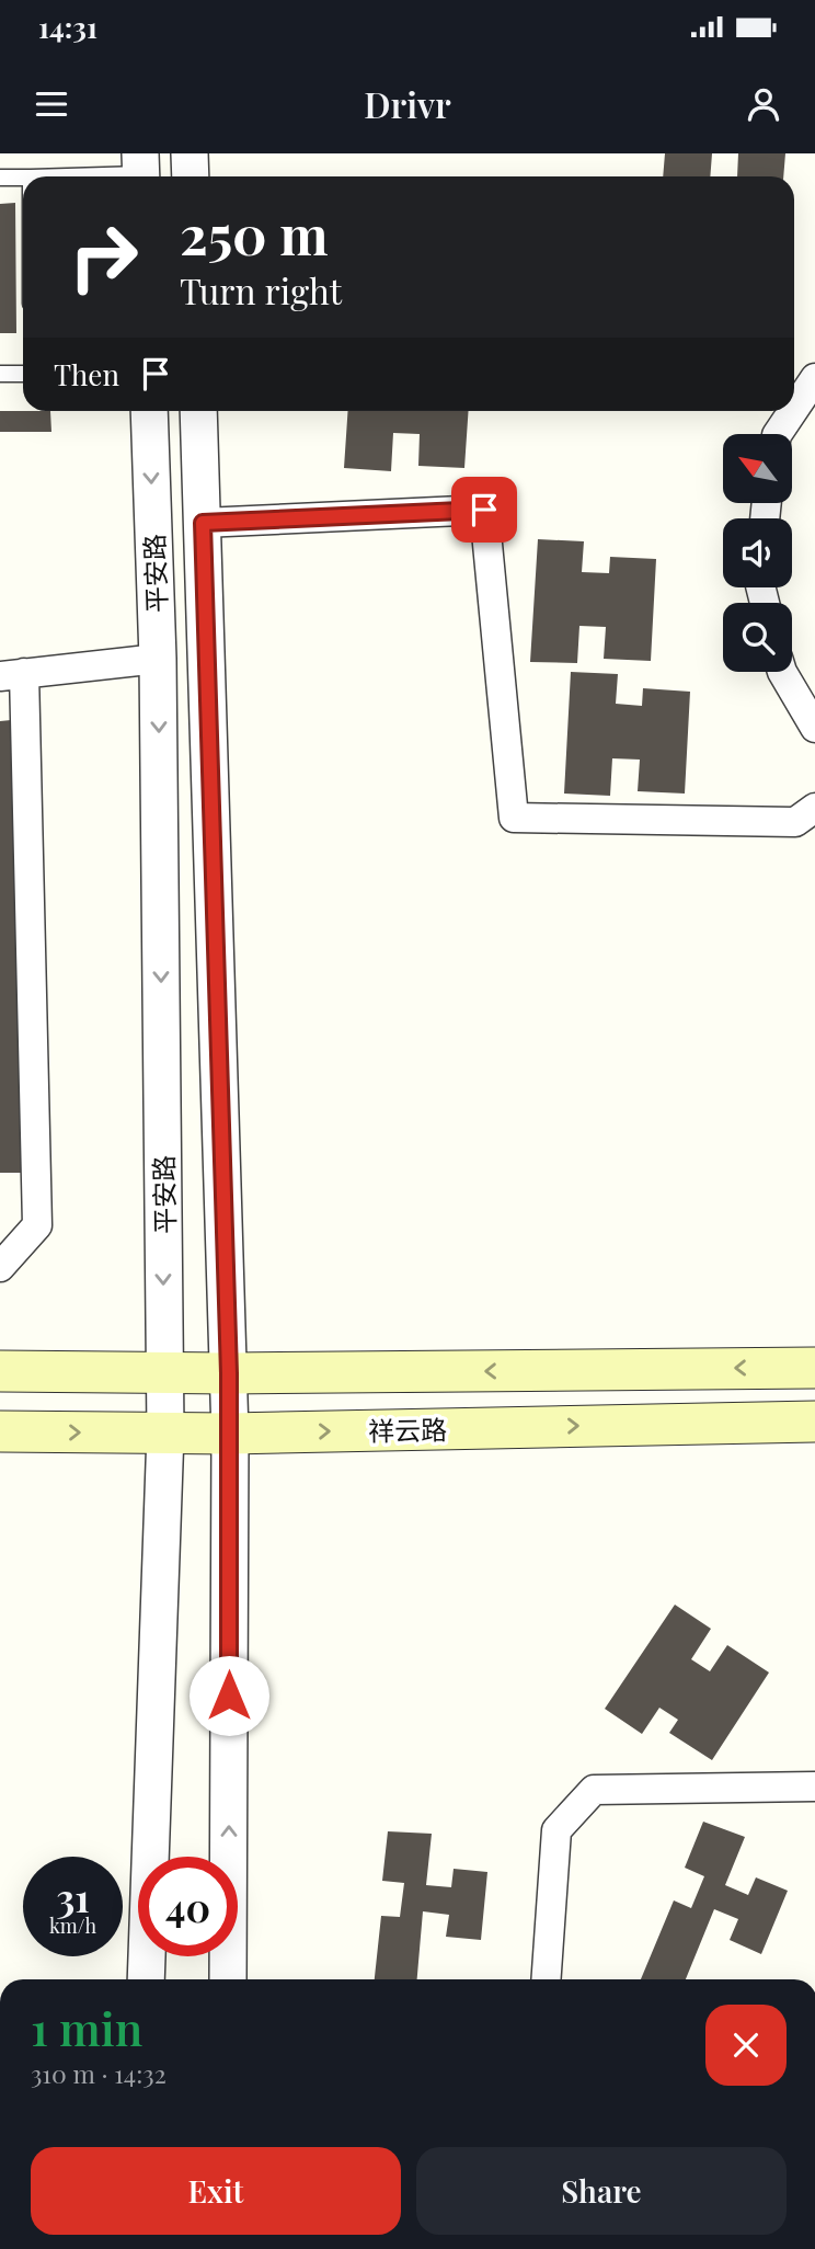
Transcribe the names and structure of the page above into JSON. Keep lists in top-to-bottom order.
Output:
{
  "streets": {
    "main road": ["祥云路"],
    "street": ["平安路"]
  },
  "crossings": [
    ["平安路", "祥云路"]
  ],
  "north": "top left",
  "page": {
    "status": "14:31",
    "header": "Drivr",
    "turn": ["250 m", "Turn right"],
    "then": "Then",
    "speed": "31 km/h",
    "limit": "40",
    "heading": ["1 min", "310 m · 14:32"],
    "buttons": ["Exit", "Share"]
  }
}
